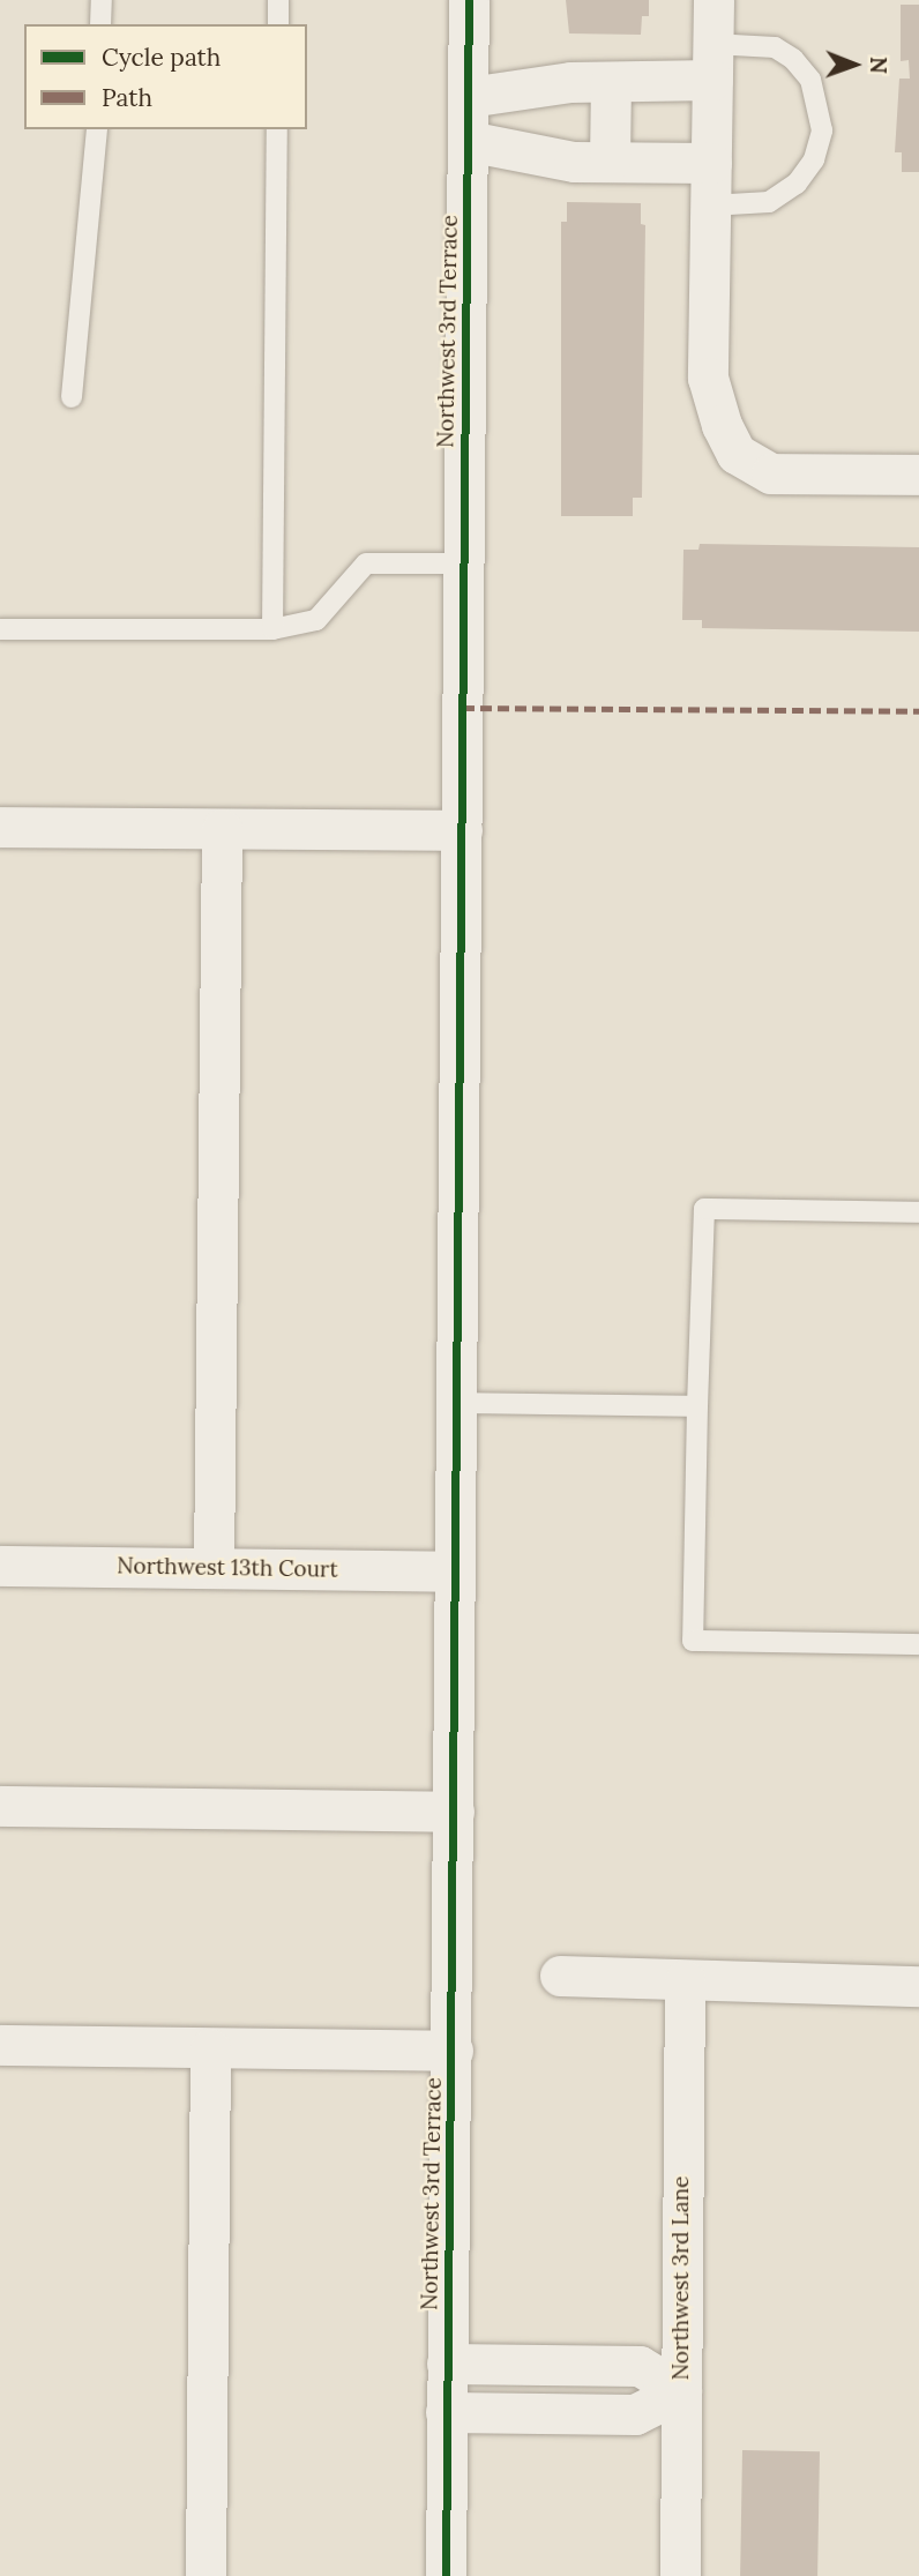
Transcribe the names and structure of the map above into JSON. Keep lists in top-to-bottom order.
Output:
{
  "streets": {
    "street": ["Northwest 3rd Terrace", "Northwest 13th Court", "Northwest 3rd Lane"]
  },
  "crossings": [
    ["Northwest 3rd Terrace", "Northwest 13th Court"]
  ],
  "legend": ["Cycle path", "Path"],
  "north": "right"
}
